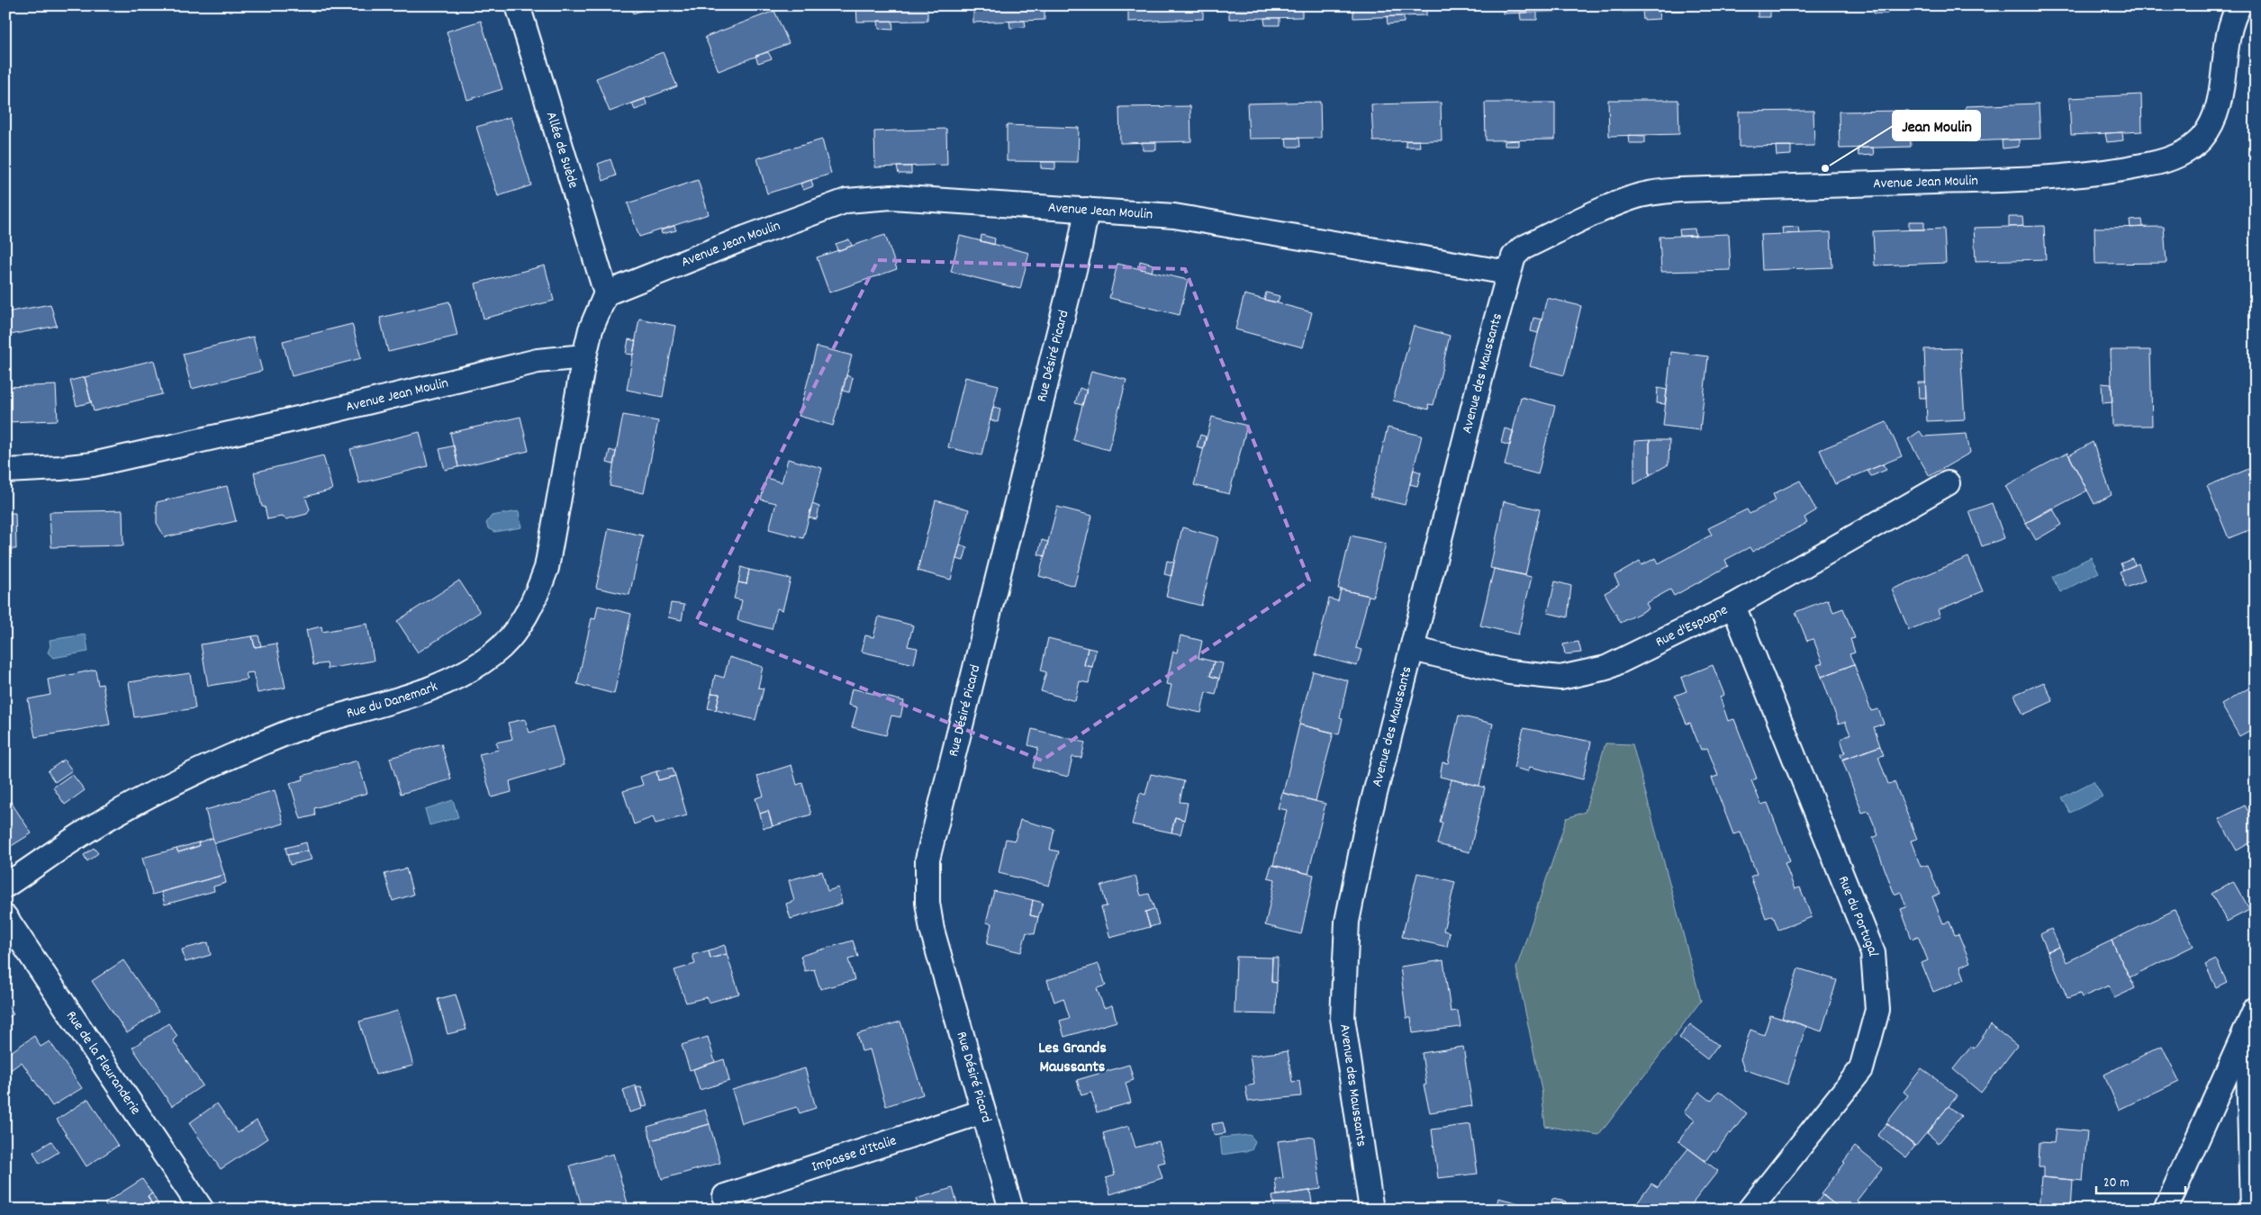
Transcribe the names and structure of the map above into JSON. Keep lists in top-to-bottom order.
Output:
{
  "streets": {
    "street": [
      "Allée de Suède",
      "Avenue Jean Moulin",
      "Rue Désiré Picard",
      "Avenue des Maussants",
      "Rue d'Espagne",
      "Rue du Danemark",
      "Rue du Portugal",
      "Rue de la Fleuranderie",
      "Impasse d'Italie"
    ]
  },
  "crossings": [
    ["Allée de Suède", "Avenue Jean Moulin"],
    ["Avenue Jean Moulin", "Rue Désiré Picard"],
    ["Avenue Jean Moulin", "Avenue des Maussants"],
    ["Avenue Jean Moulin", "Rue du Danemark"],
    ["Rue Désiré Picard", "Impasse d'Italie"],
    ["Avenue des Maussants", "Rue d'Espagne"],
    ["Rue d'Espagne", "Rue du Portugal"]
  ],
  "districts": ["Les Grands Maussants"],
  "places": ["Jean Moulin"],
  "scale_bar": "20 m"
}
